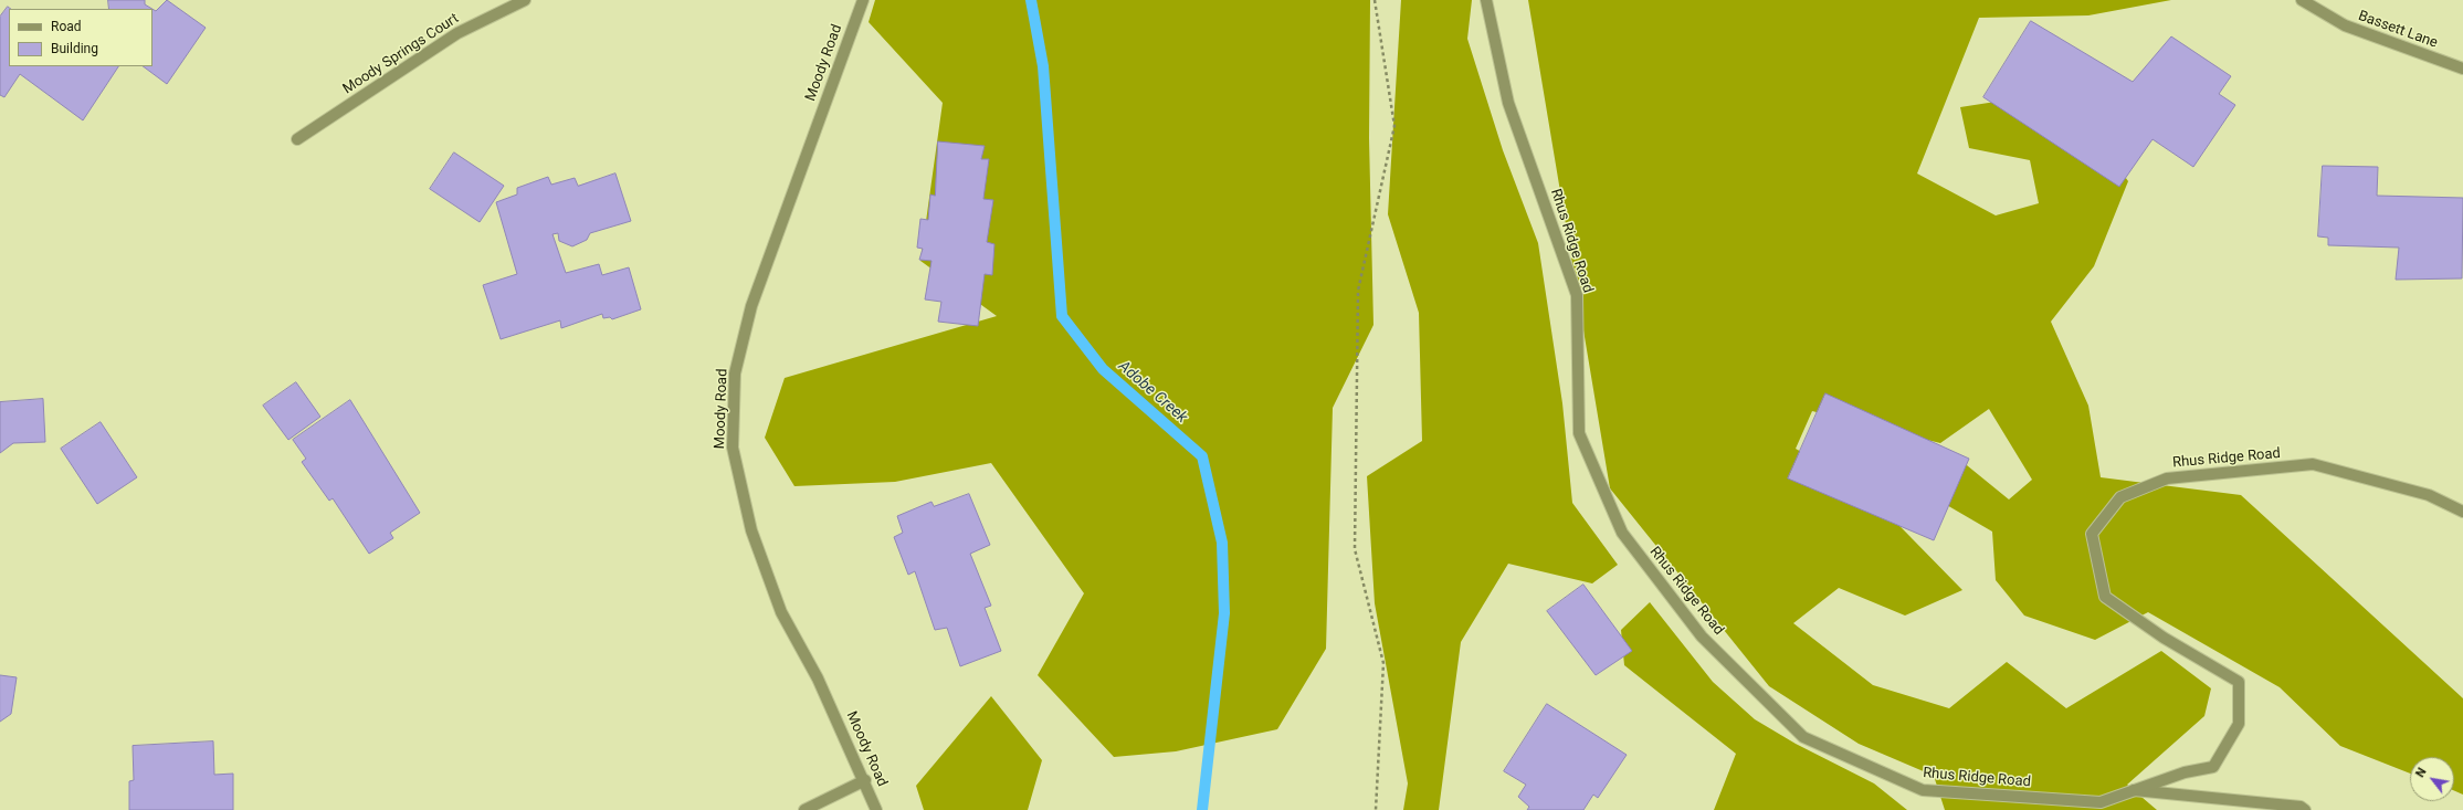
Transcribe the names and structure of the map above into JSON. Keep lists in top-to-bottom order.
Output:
{
  "streets": {
    "street": [
      "Bassett Lane",
      "Moody Springs Court",
      "Moody Road",
      "Rhus Ridge Road"
    ]
  },
  "water": ["Adobe Creek"],
  "legend": ["Road", "Building"],
  "north": "top left"
}
